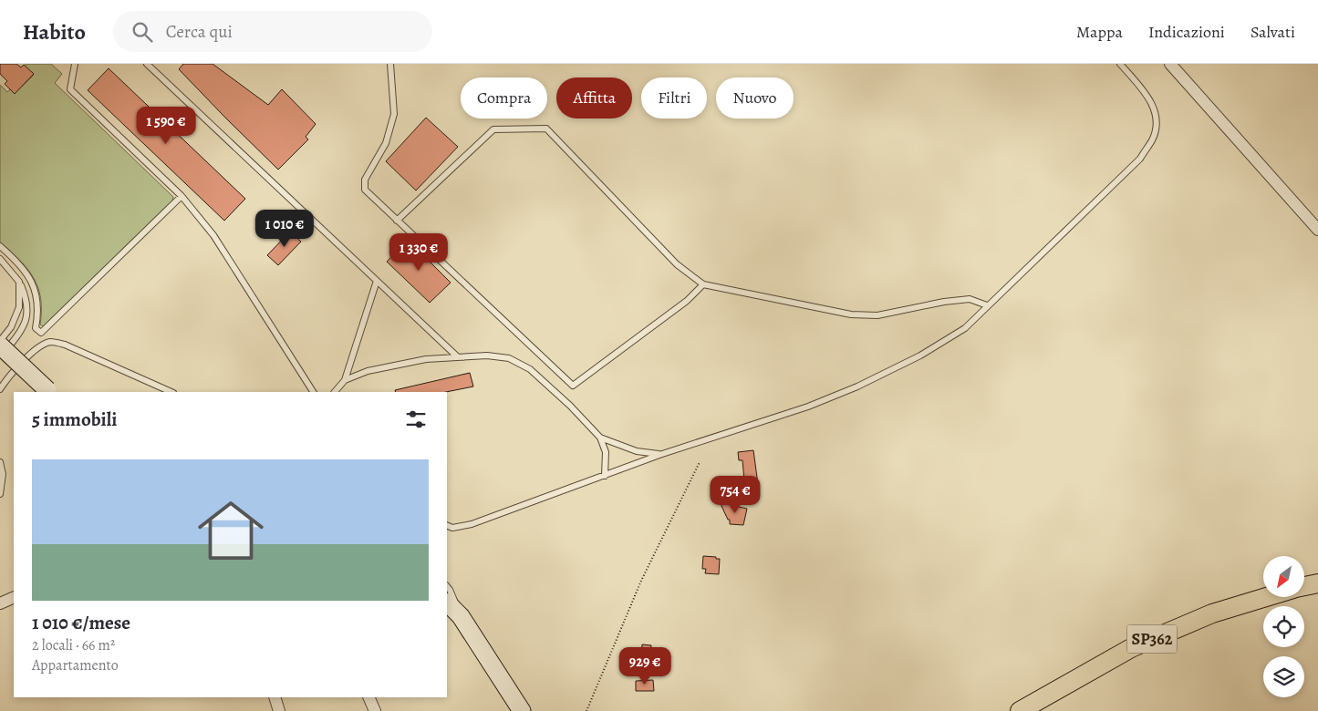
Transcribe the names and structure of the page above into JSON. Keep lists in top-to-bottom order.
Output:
{
  "streets": {
    "main road": ["SP362"]
  },
  "north": "bottom left",
  "page": {
    "header": "Habito",
    "search": "Cerca qui",
    "nav": ["Mappa", "Indicazioni", "Salvati"],
    "chip": [
      "Compra",
      "Affitta",
      "Filtri",
      "Nuovo"
    ],
    "price": [
      "1 590 €",
      "1 010 €",
      "1 330 €",
      "754 €",
      "929 €"
    ],
    "heading": "5 immobili",
    "list": [
      {
        "name": "1 010 €/mese",
        "note": "2 locali · 66 m² · Appartamento"
      }
    ]
  }
}
